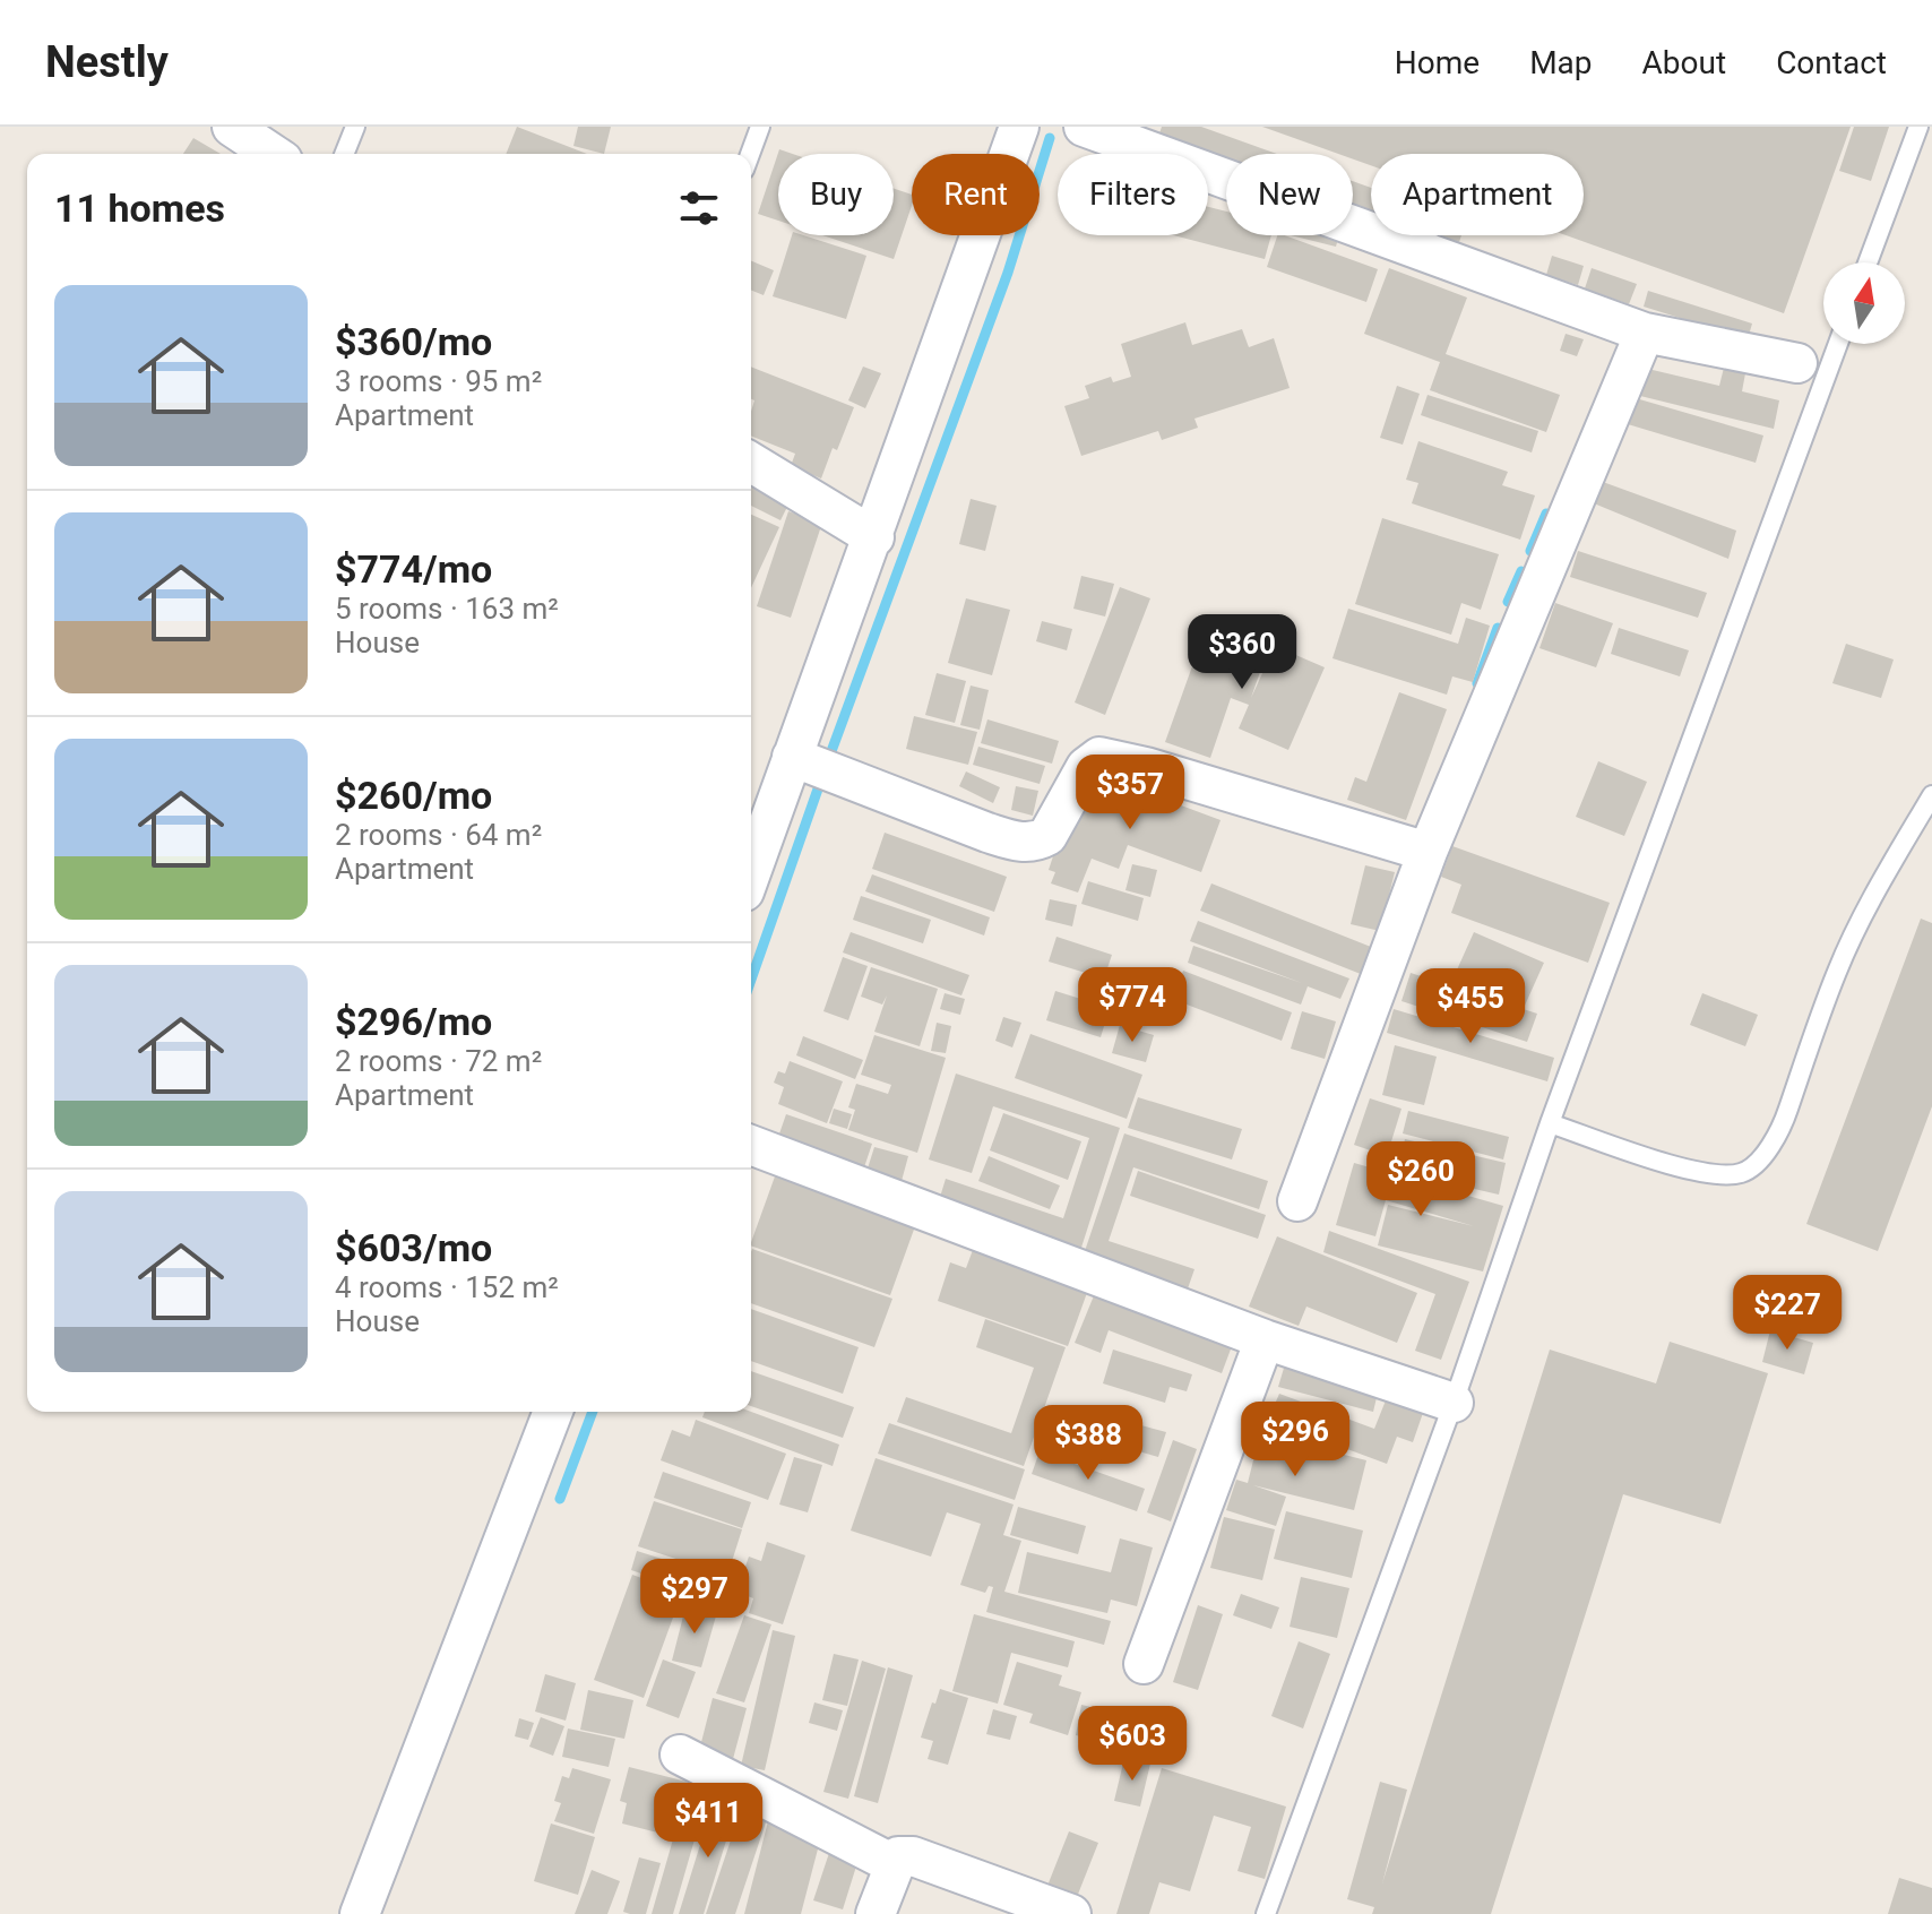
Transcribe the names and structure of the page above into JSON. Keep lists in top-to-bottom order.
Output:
{
  "north": "top",
  "page": {
    "header": "Nestly",
    "nav": [
      "Home",
      "Map",
      "About",
      "Contact"
    ],
    "chip": [
      "Buy",
      "Rent",
      "Filters",
      "New",
      "Apartment"
    ],
    "heading": "11 homes",
    "list": [
      {
        "name": "$360/mo",
        "note": "3 rooms · 95 m² · Apartment"
      },
      {
        "name": "$774/mo",
        "note": "5 rooms · 163 m² · House"
      },
      {
        "name": "$260/mo",
        "note": "2 rooms · 64 m² · Apartment"
      },
      {
        "name": "$296/mo",
        "note": "2 rooms · 72 m² · Apartment"
      },
      {
        "name": "$603/mo",
        "note": "4 rooms · 152 m² · House"
      }
    ],
    "price": [
      "$360",
      "$357",
      "$774",
      "$455",
      "$260",
      "$227",
      "$296",
      "$388",
      "$297",
      "$603",
      "$411"
    ]
  }
}
